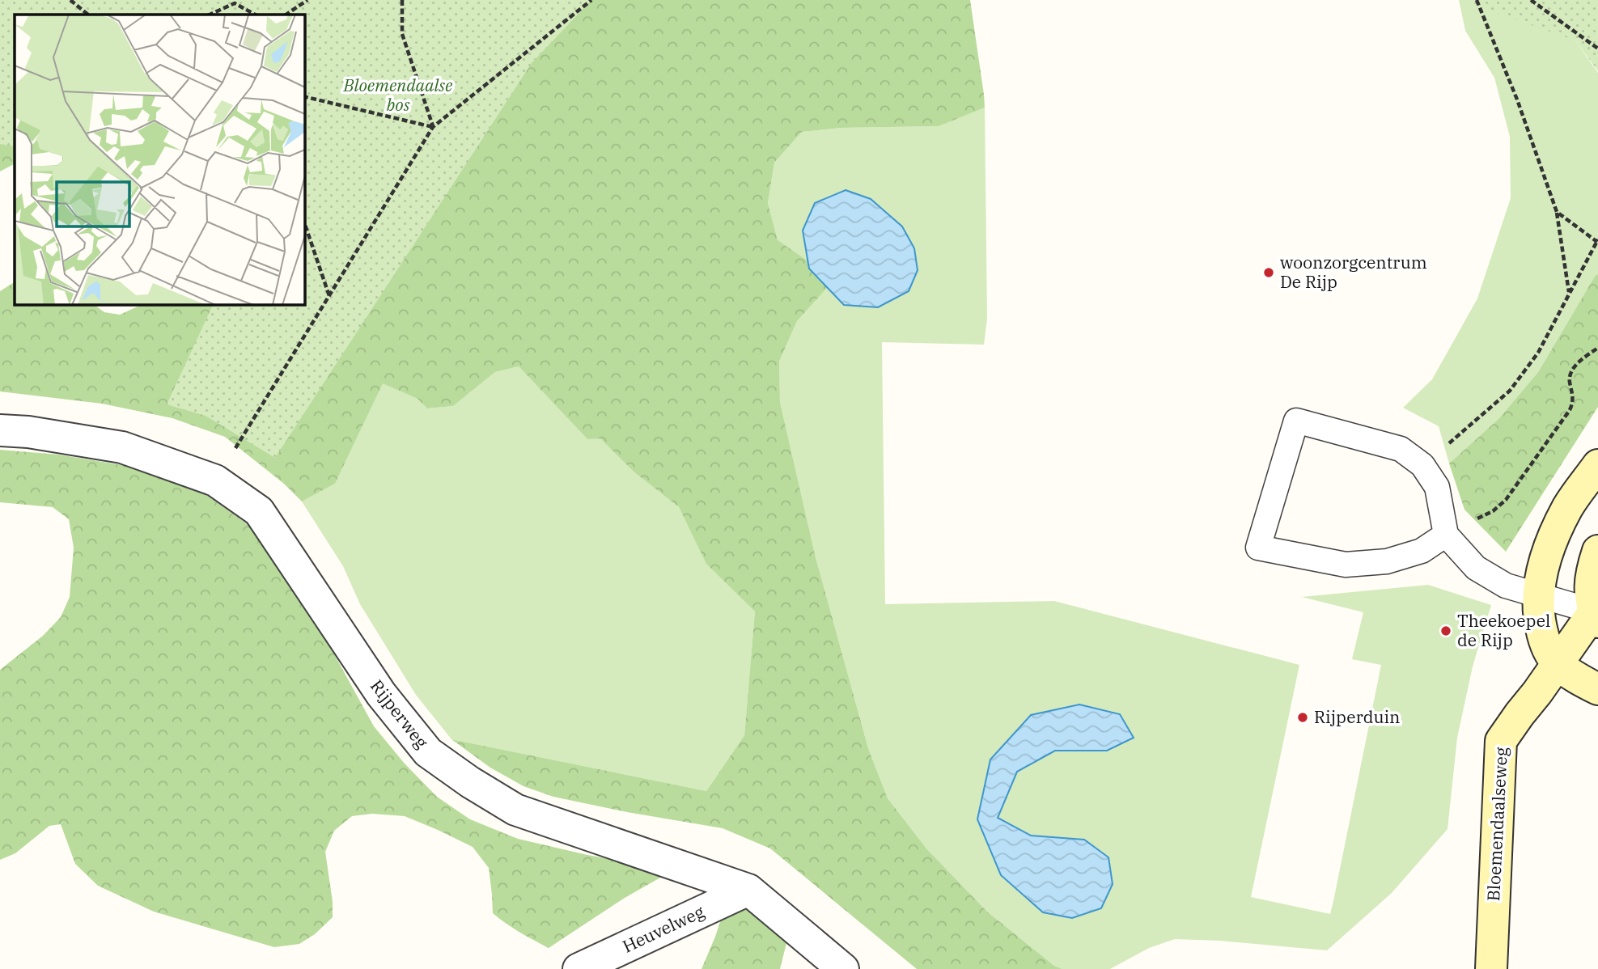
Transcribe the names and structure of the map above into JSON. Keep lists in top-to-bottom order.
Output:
{
  "streets": {
    "street": ["Rijperweg", "Bloemendaalseweg", "Heuvelweg"]
  },
  "crossings": [
    ["Rijperweg", "Heuvelweg"]
  ],
  "parks": ["Bloemendaalse bos"],
  "places": ["woonzorgcentrum De Rijp", "Theekoepel de Rijp", "Rijperduin"]
}
